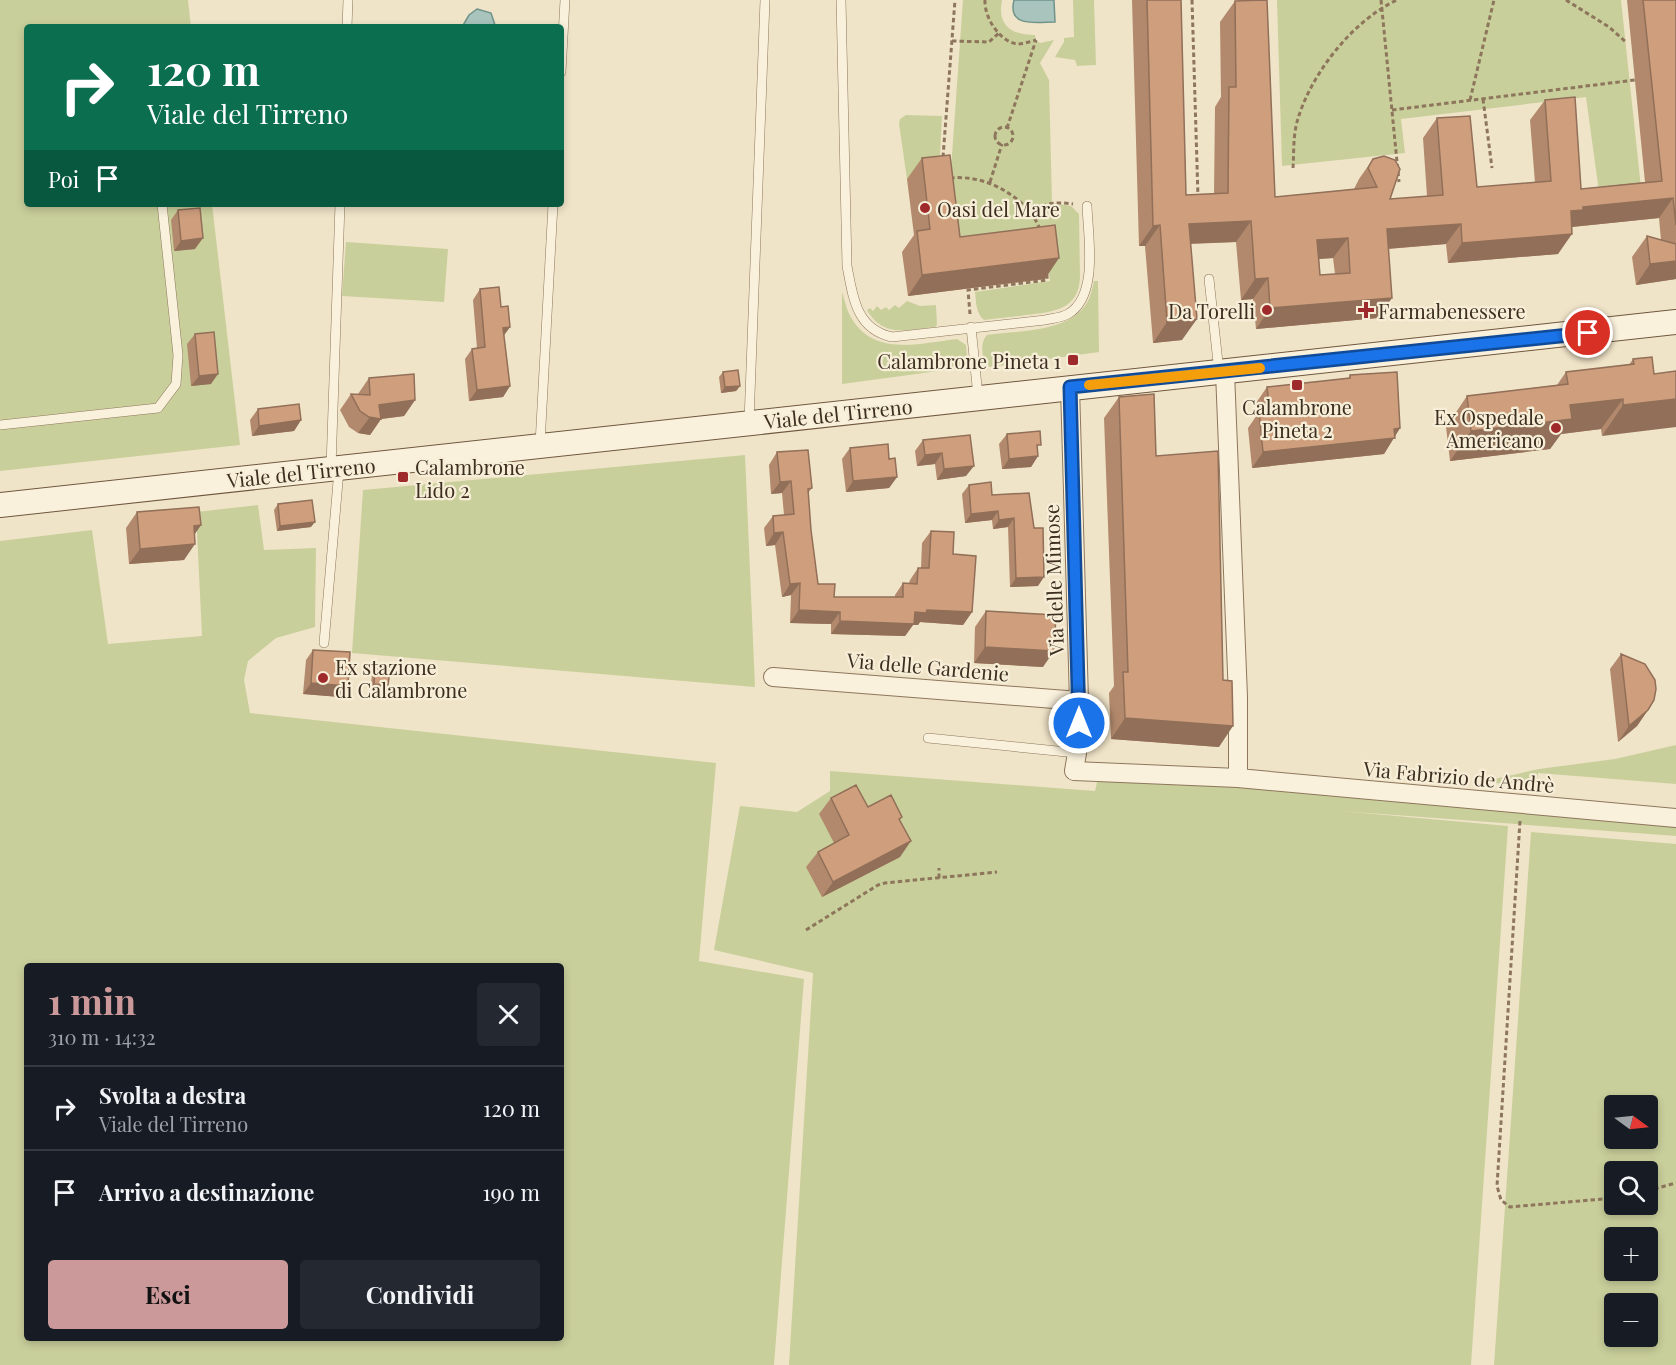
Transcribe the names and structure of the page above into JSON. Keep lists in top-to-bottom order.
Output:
{
  "streets": {
    "main road": ["Viale del Tirreno"],
    "street": ["Via delle Mimose", "Via delle Gardenie", "Via Fabrizio de Andrè"]
  },
  "crossings": [
    ["Viale del Tirreno", "Via delle Mimose"],
    ["Via delle Mimose", "Via delle Gardenie"],
    ["Via delle Mimose", "Via Fabrizio de Andrè"]
  ],
  "places": {
    "other": [
      "Oasi del Mare",
      "Da Torelli",
      "Ex Ospedale Americano",
      "Ex stazione di Calambrone"
    ],
    "health": ["Farmabenessere"],
    "transit": ["Calambrone Pineta 1", "Calambrone Pineta 2", "Calambrone Lido 2"]
  },
  "north": "right",
  "page": {
    "turn": ["120 m", "Viale del Tirreno"],
    "then": "Poi",
    "heading": ["1 min", "310 m · 14:32"],
    "list": [
      {
        "name": "Svolta a destra",
        "note": "Viale del Tirreno",
        "value": "120 m"
      },
      {
        "name": "Arrivo a destinazione",
        "value": "190 m"
      }
    ],
    "map_buttons": ["+", "−"],
    "buttons": ["Esci", "Condividi"]
  }
}
